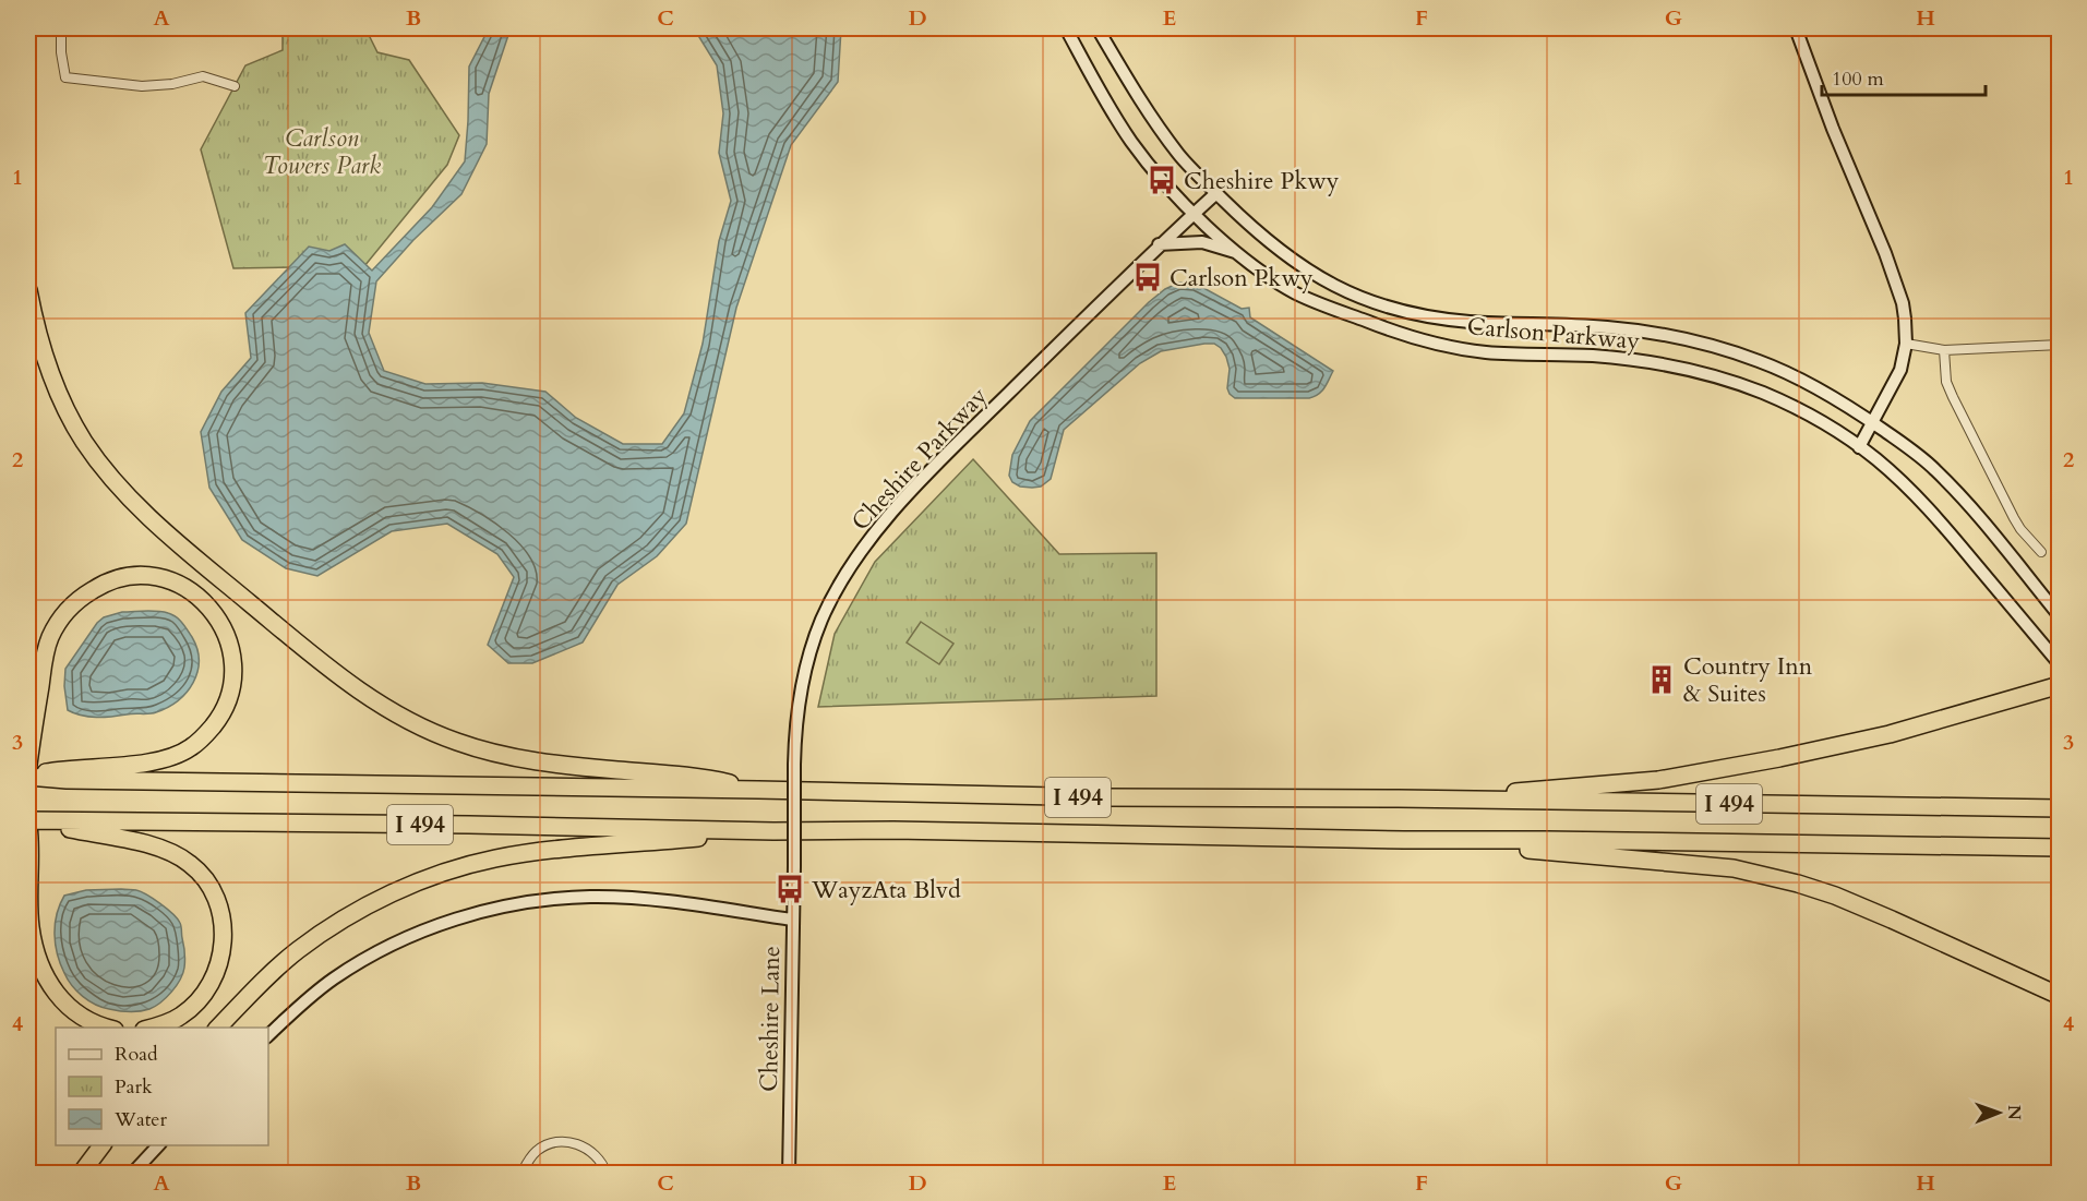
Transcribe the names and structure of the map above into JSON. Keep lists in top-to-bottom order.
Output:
{
  "streets": {
    "highway": ["I 494"],
    "main road": ["Carlson Parkway", "Cheshire Parkway", "Cheshire Lane"]
  },
  "crossings": [
    ["Carlson Parkway", "Cheshire Parkway"],
    ["Cheshire Parkway", "Cheshire Lane"]
  ],
  "parks": ["Carlson Towers Park"],
  "places": {
    "bus stop": ["Cheshire Pkwy", "Carlson Pkwy", "WayzAta Blvd"],
    "building": ["Country Inn & Suites"]
  },
  "legend": ["Road", "Park", "Water"],
  "scale_bar": "100 m",
  "north": "right",
  "grid": {
    "columns": [
      "A",
      "B",
      "C",
      "D",
      "E",
      "F",
      "G",
      "H"
    ],
    "rows": [
      "1",
      "2",
      "3",
      "4"
    ]
  }
}
